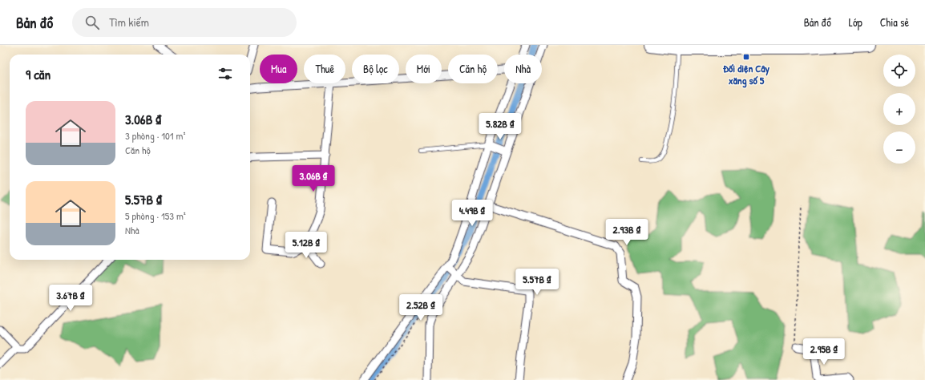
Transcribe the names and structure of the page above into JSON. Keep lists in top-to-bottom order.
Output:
{
  "places": {
    "transit": ["Đối diện Cây xăng số 5"]
  },
  "page": {
    "header": "Bản đồ",
    "search": "Tìm kiếm",
    "nav": ["Bản đồ", "Lớp", "Chia sẻ"],
    "map_buttons": ["+", "−"],
    "chip": [
      "Mua",
      "Thuê",
      "Bộ lọc",
      "Mới",
      "Căn hộ",
      "Nhà"
    ],
    "heading": "9 căn",
    "list": [
      {
        "name": "3.06B ₫",
        "note": "3 phòng · 101 m² · Căn hộ"
      },
      {
        "name": "5.57B ₫",
        "note": "5 phòng · 153 m² · Nhà"
      }
    ],
    "price": [
      "5.82B ₫",
      "3.06B ₫",
      "4.49B ₫",
      "2.93B ₫",
      "5.12B ₫",
      "5.57B ₫",
      "3.67B ₫",
      "2.52B ₫",
      "2.95B ₫"
    ]
  }
}
